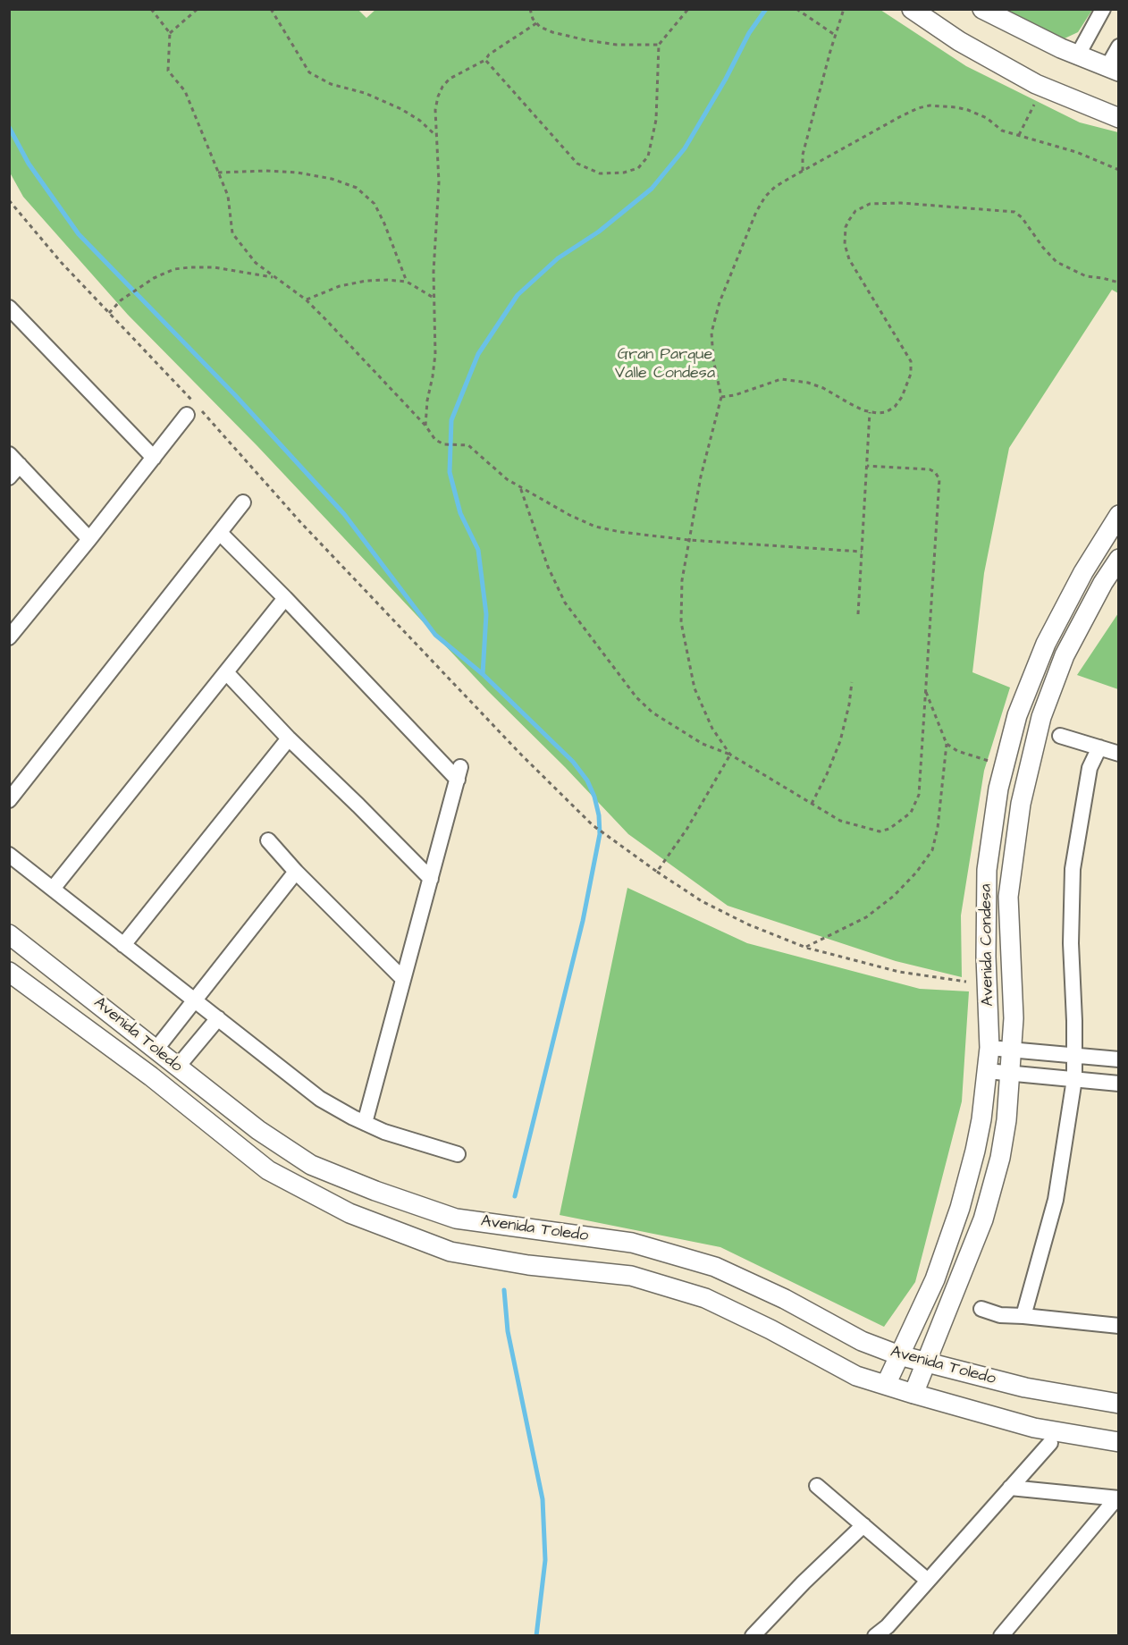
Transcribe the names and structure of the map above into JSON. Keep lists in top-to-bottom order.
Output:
{
  "streets": {
    "street": ["Avenida Condesa", "Avenida Toledo"]
  },
  "crossings": [
    ["Avenida Condesa", "Avenida Toledo"]
  ],
  "parks": ["Gran Parque Valle Condesa"]
}
